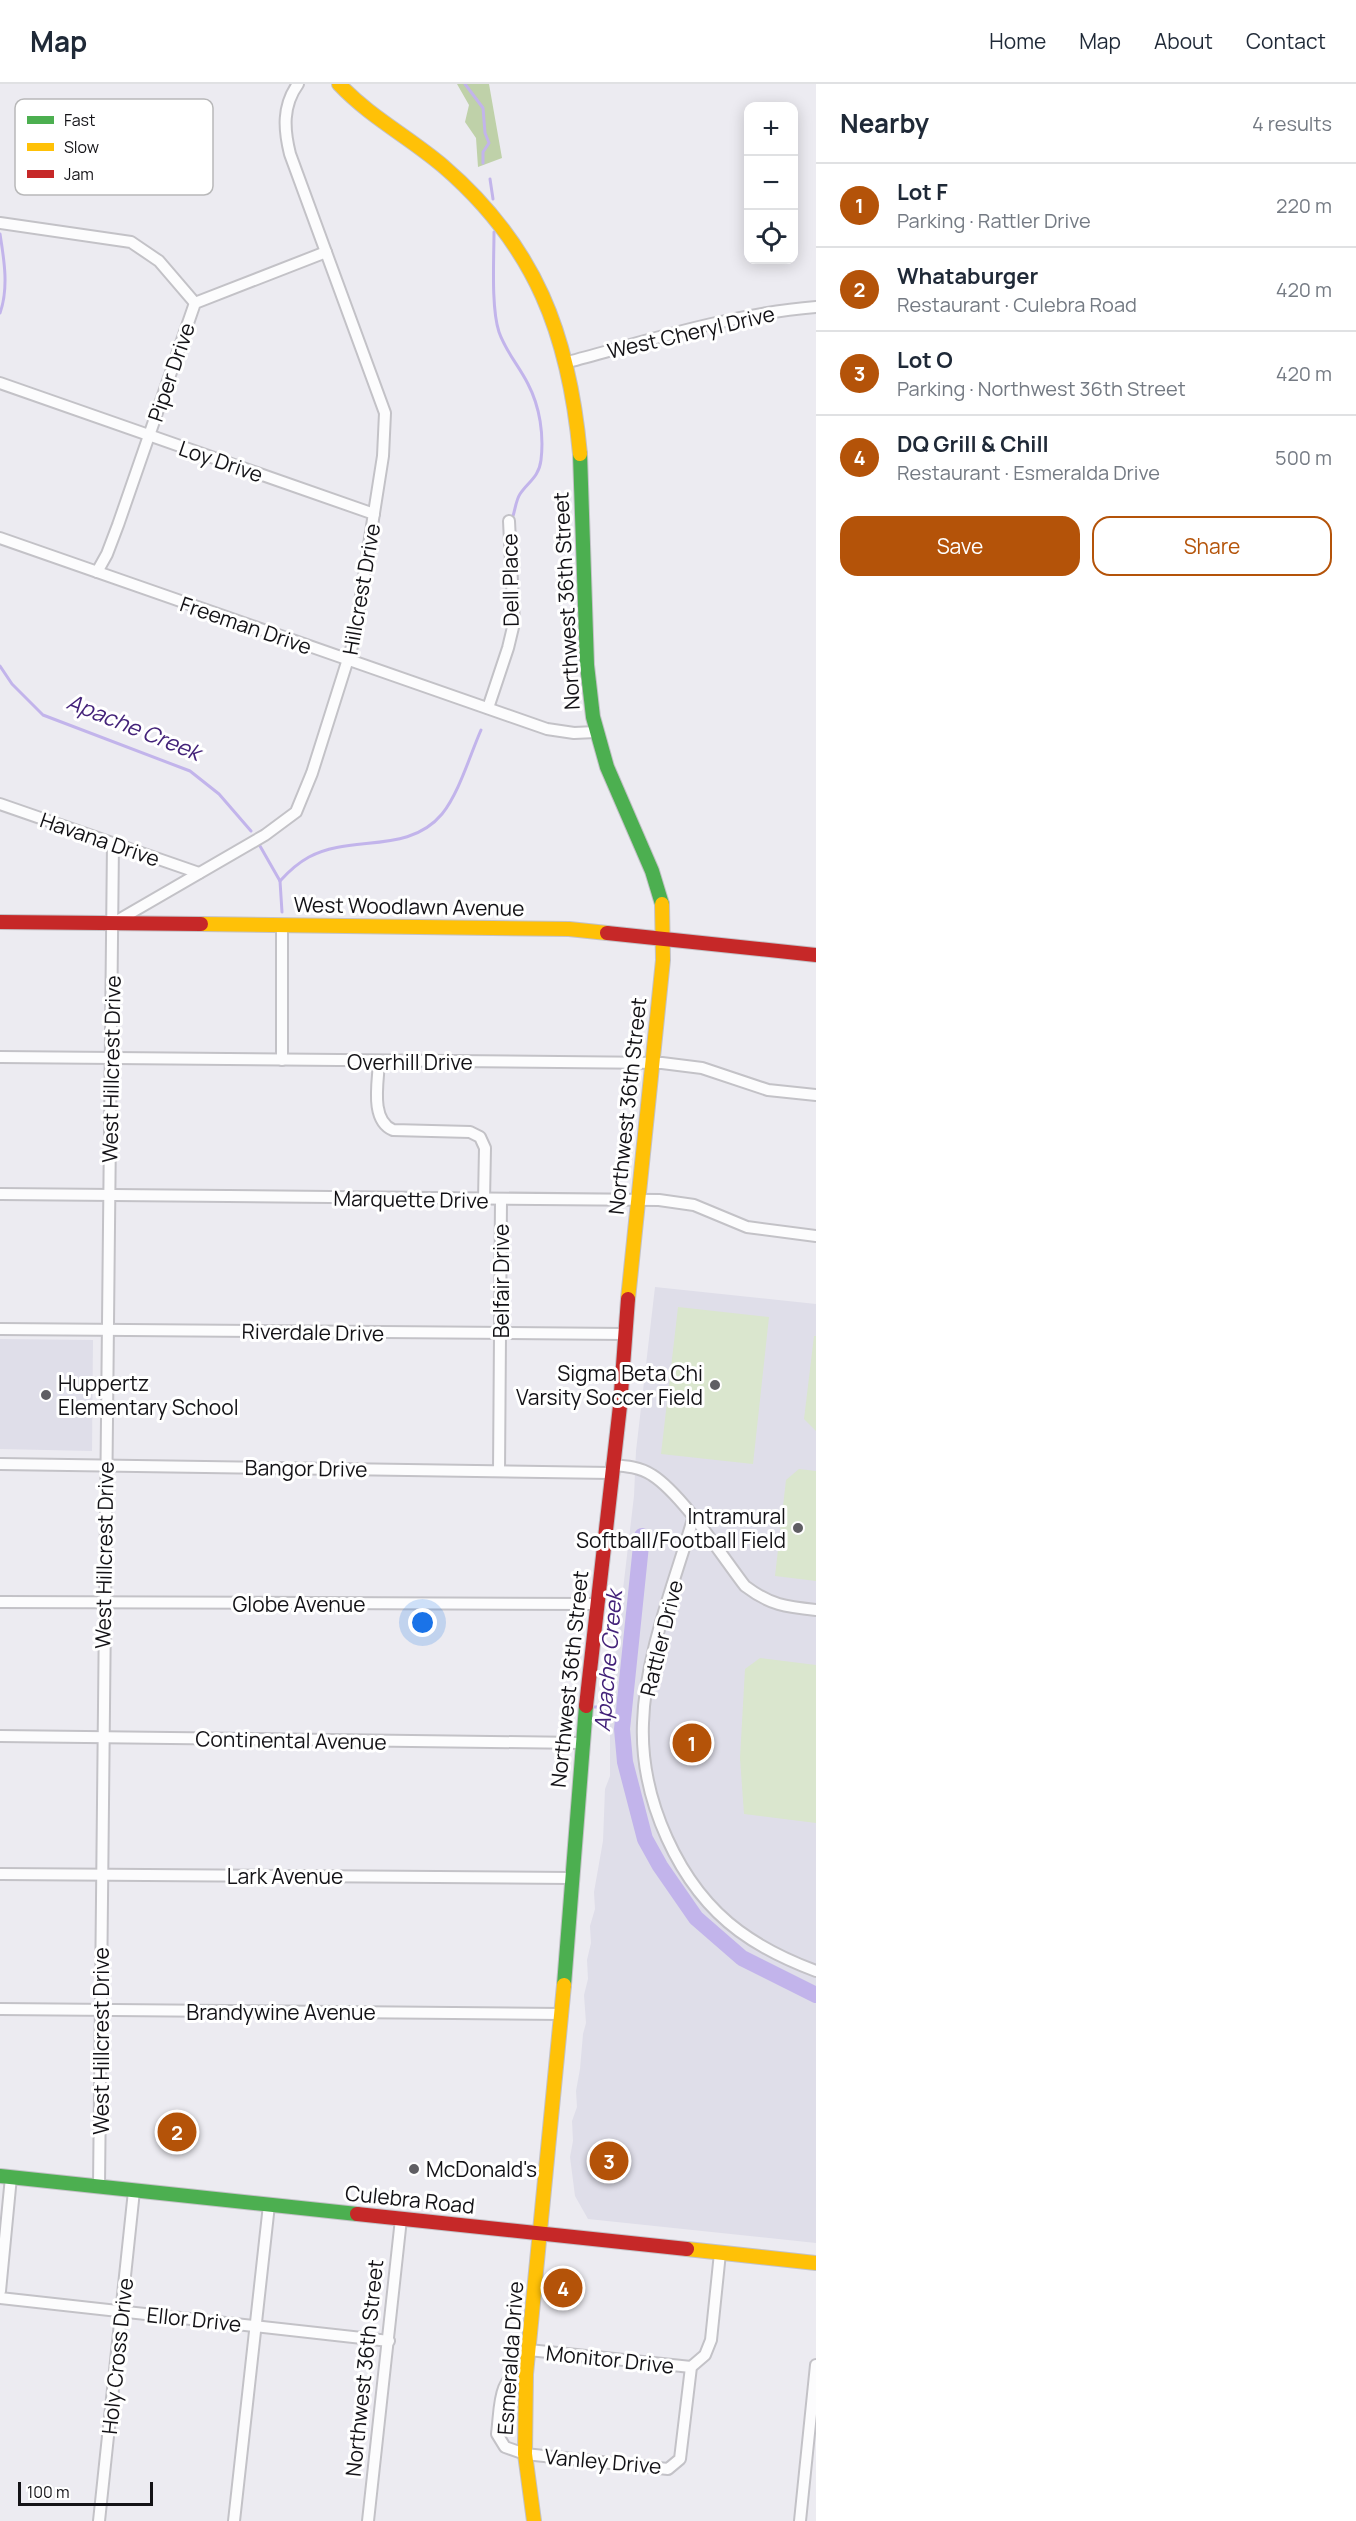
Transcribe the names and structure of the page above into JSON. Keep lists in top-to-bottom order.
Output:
{
  "streets": {
    "main road": [
      "Northwest 36th Street",
      "West Woodlawn Avenue",
      "Culebra Road",
      "Esmeralda Drive"
    ],
    "street": [
      "West Cheryl Drive",
      "Piper Drive",
      "Loy Drive",
      "Dell Place",
      "Hillcrest Drive",
      "Freeman Drive",
      "Havana Drive",
      "Overhill Drive",
      "West Hillcrest Drive",
      "Marquette Drive",
      "Belfair Drive",
      "Riverdale Drive",
      "Bangor Drive",
      "Globe Avenue",
      "Rattler Drive",
      "Continental Avenue",
      "Lark Avenue",
      "Brandywine Avenue",
      "Ellor Drive",
      "Holy Cross Drive",
      "Monitor Drive",
      "Vanley Drive"
    ]
  },
  "crossings": [
    ["West Cheryl Drive", "Northwest 36th Street"],
    ["Piper Drive", "Loy Drive"],
    ["Piper Drive", "Hillcrest Drive"],
    ["Piper Drive", "Freeman Drive"],
    ["Loy Drive", "Hillcrest Drive"],
    ["Dell Place", "Freeman Drive"],
    ["Hillcrest Drive", "Freeman Drive"],
    ["Hillcrest Drive", "Havana Drive"],
    ["Hillcrest Drive", "West Woodlawn Avenue"],
    ["Hillcrest Drive", "West Hillcrest Drive"],
    ["Northwest 36th Street", "Freeman Drive"],
    ["Northwest 36th Street", "West Woodlawn Avenue"],
    ["Northwest 36th Street", "Overhill Drive"],
    ["Northwest 36th Street", "Marquette Drive"],
    ["Northwest 36th Street", "Riverdale Drive"],
    ["Northwest 36th Street", "Bangor Drive"],
    ["Northwest 36th Street", "Globe Avenue"],
    ["Northwest 36th Street", "Continental Avenue"],
    ["Northwest 36th Street", "Lark Avenue"],
    ["Northwest 36th Street", "Brandywine Avenue"],
    ["Northwest 36th Street", "Culebra Road"],
    ["Northwest 36th Street", "Ellor Drive"],
    ["Northwest 36th Street", "Esmeralda Drive"],
    ["West Woodlawn Avenue", "West Hillcrest Drive"],
    ["Overhill Drive", "West Hillcrest Drive"],
    ["Overhill Drive", "Belfair Drive"],
    ["West Hillcrest Drive", "Marquette Drive"],
    ["West Hillcrest Drive", "Riverdale Drive"],
    ["West Hillcrest Drive", "Bangor Drive"],
    ["West Hillcrest Drive", "Globe Avenue"],
    ["West Hillcrest Drive", "Continental Avenue"],
    ["West Hillcrest Drive", "Lark Avenue"],
    ["West Hillcrest Drive", "Brandywine Avenue"],
    ["West Hillcrest Drive", "Culebra Road"],
    ["Marquette Drive", "Belfair Drive"],
    ["Belfair Drive", "Riverdale Drive"],
    ["Belfair Drive", "Bangor Drive"],
    ["Bangor Drive", "Rattler Drive"],
    ["Culebra Road", "Holy Cross Drive"],
    ["Culebra Road", "Esmeralda Drive"],
    ["Ellor Drive", "Holy Cross Drive"],
    ["Esmeralda Drive", "Monitor Drive"],
    ["Esmeralda Drive", "Vanley Drive"],
    ["Monitor Drive", "Vanley Drive"]
  ],
  "water": ["Apache Creek"],
  "places": [
    "Sigma Beta Chi Varsity Soccer Field",
    "Huppertz Elementary School",
    "Intramural Softball/Football Field",
    "McDonald's"
  ],
  "legend": ["Fast", "Slow", "Jam"],
  "scale_bar": "100 m",
  "page": {
    "header": "Map",
    "nav": [
      "Home",
      "Map",
      "About",
      "Contact"
    ],
    "heading": ["Nearby", "4 results"],
    "map_buttons": ["+", "−"],
    "list": [
      {
        "mark": "1",
        "name": "Lot F",
        "note": "Parking · Rattler Drive",
        "value": "220 m"
      },
      {
        "mark": "2",
        "name": "Whataburger",
        "note": "Restaurant · Culebra Road",
        "value": "420 m"
      },
      {
        "mark": "3",
        "name": "Lot O",
        "note": "Parking · Northwest 36th Street",
        "value": "420 m"
      },
      {
        "mark": "4",
        "name": "DQ Grill & Chill",
        "note": "Restaurant · Esmeralda Drive",
        "value": "500 m"
      }
    ],
    "buttons": ["Save", "Share"],
    "pins": [
      "1",
      "2",
      "3",
      "4"
    ],
    "scale": "100 m"
  }
}
